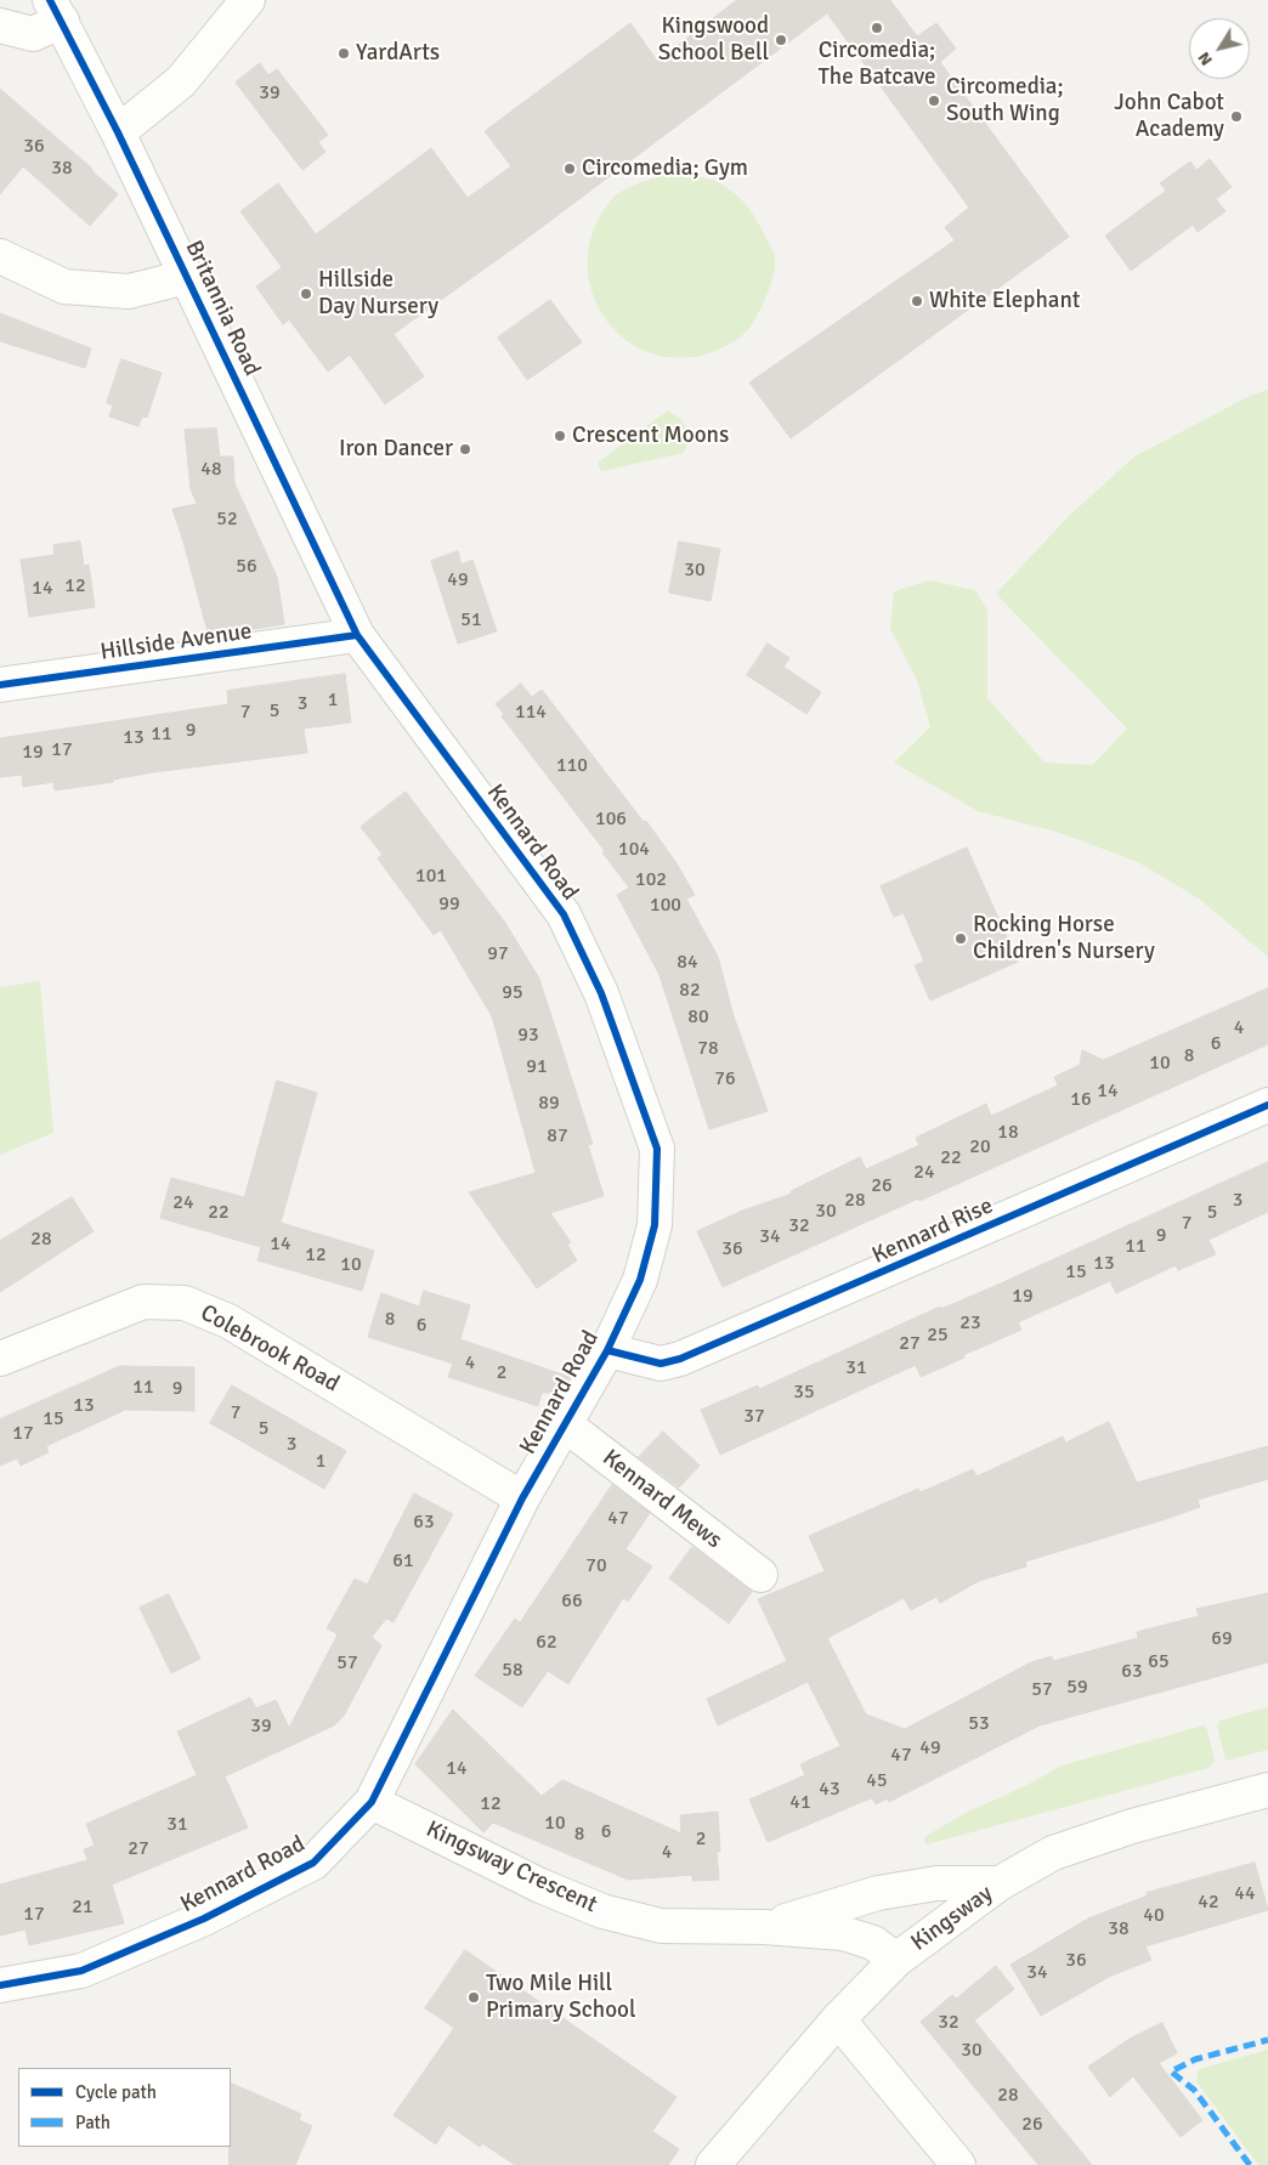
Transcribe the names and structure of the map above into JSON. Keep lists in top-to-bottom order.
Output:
{
  "streets": {
    "street": [
      "Britannia Road",
      "Hillside Avenue",
      "Kennard Road",
      "Kennard Rise",
      "Colebrook Road",
      "Kennard Mews",
      "Kingsway Crescent",
      "Kingsway"
    ]
  },
  "crossings": [
    ["Britannia Road", "Hillside Avenue"],
    ["Britannia Road", "Kennard Road"],
    ["Hillside Avenue", "Kennard Road"],
    ["Kennard Road", "Kennard Rise"],
    ["Kennard Road", "Colebrook Road"],
    ["Kennard Road", "Kennard Mews"],
    ["Kennard Road", "Kingsway Crescent"],
    ["Kingsway Crescent", "Kingsway"]
  ],
  "places": [
    "Circomedia; The Batcave",
    "Kingswood School Bell",
    "YardArts",
    "Circomedia; South Wing",
    "John Cabot Academy",
    "Circomedia; Gym",
    "Hillside Day Nursery",
    "White Elephant",
    "Crescent Moons",
    "Iron Dancer",
    "Rocking Horse Children's Nursery",
    "Two Mile Hill Primary School"
  ],
  "house_numbers": [
    "39",
    "36",
    "38",
    "48",
    "52",
    "56",
    "30",
    "49",
    "12",
    "14",
    "51",
    "1",
    "3",
    "5",
    "7",
    "114",
    "9",
    "11",
    "13",
    "17",
    "19",
    "110",
    "106",
    "104",
    "101",
    "102",
    "99",
    "100",
    "97",
    "84",
    "82",
    "95",
    "80",
    "4",
    "93",
    "6",
    "78",
    "8",
    "10",
    "91",
    "76",
    "14",
    "16",
    "89",
    "18",
    "87",
    "20",
    "22",
    "24",
    "26",
    "28",
    "3",
    "24",
    "30",
    "22",
    "5",
    "7",
    "32",
    "9",
    "34",
    "28",
    "14",
    "11",
    "36",
    "12",
    "13",
    "10",
    "15",
    "19",
    "8",
    "23",
    "6",
    "25",
    "27",
    "4",
    "31",
    "2",
    "11",
    "9",
    "35",
    "13",
    "7",
    "37",
    "15",
    "5",
    "17",
    "3",
    "1",
    "47",
    "63",
    "61",
    "70",
    "66",
    "69",
    "62",
    "65",
    "57",
    "58",
    "63",
    "59",
    "57",
    "53",
    "39",
    "49",
    "47",
    "14",
    "45",
    "43",
    "41",
    "12",
    "10",
    "31",
    "6",
    "8",
    "2",
    "27",
    "4",
    "44",
    "42",
    "21",
    "17",
    "40",
    "38",
    "36",
    "34",
    "32",
    "30",
    "28",
    "26"
  ],
  "legend": ["Cycle path", "Path"],
  "north": "bottom left"
}
